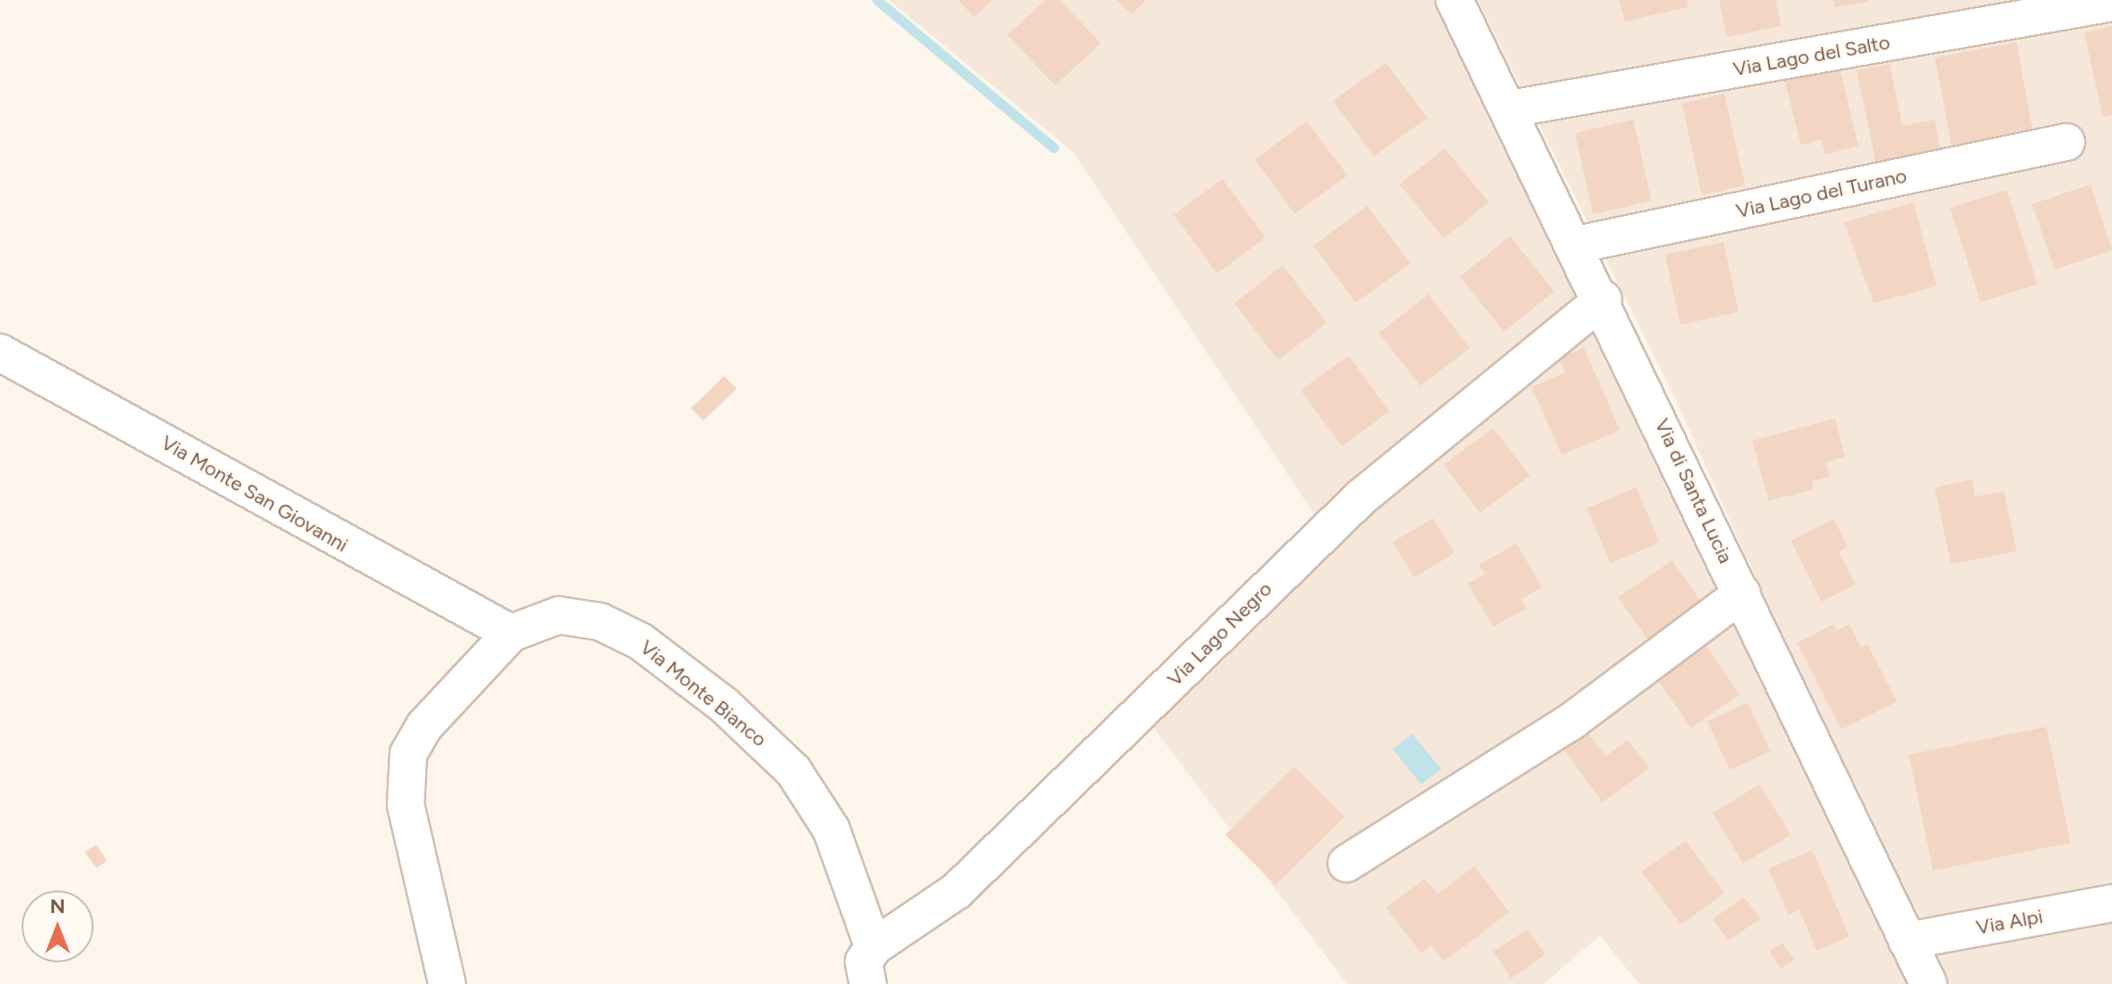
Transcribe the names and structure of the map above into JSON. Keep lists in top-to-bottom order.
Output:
{
  "streets": {
    "street": [
      "Via Lago del Salto",
      "Via Lago del Turano",
      "Via di Santa Lucia",
      "Via Monte San Giovanni",
      "Via Lago Negro",
      "Via Monte Bianco",
      "Via Alpi"
    ]
  },
  "crossings": [
    ["Via Lago del Salto", "Via di Santa Lucia"],
    ["Via Lago del Turano", "Via di Santa Lucia"],
    ["Via di Santa Lucia", "Via Lago Negro"],
    ["Via di Santa Lucia", "Via Alpi"],
    ["Via Monte San Giovanni", "Via Monte Bianco"],
    ["Via Lago Negro", "Via Monte Bianco"]
  ],
  "north": "top"
}
